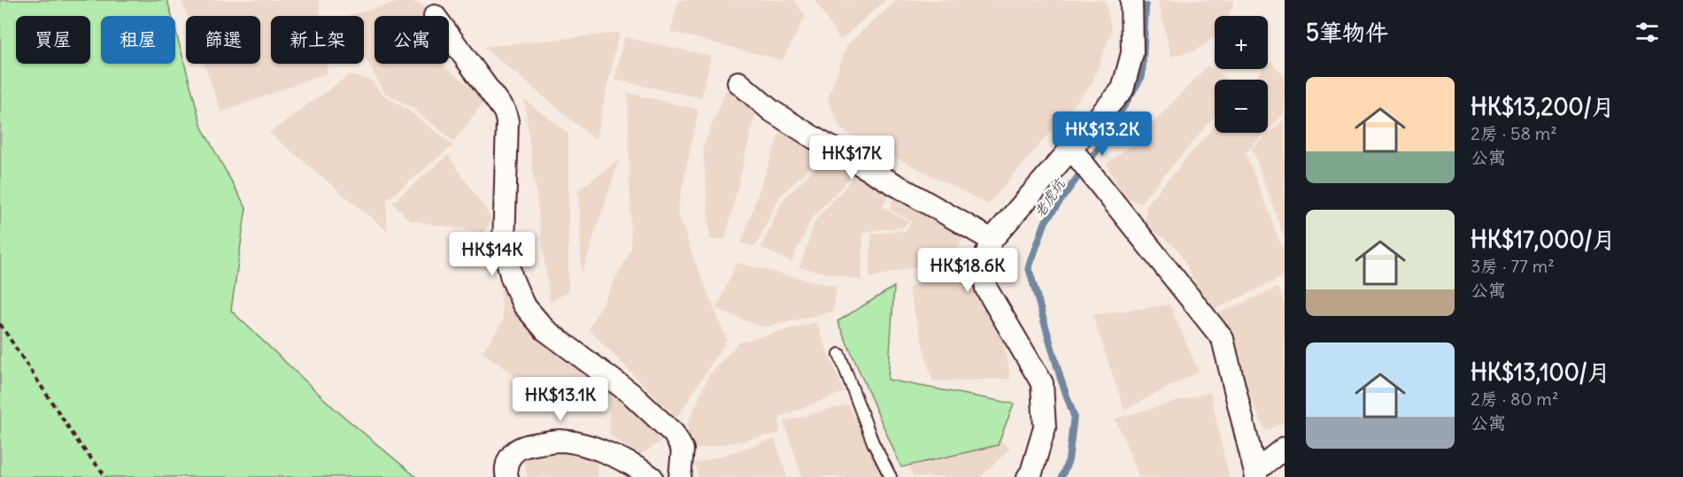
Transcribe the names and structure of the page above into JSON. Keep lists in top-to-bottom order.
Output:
{
  "water": ["老虎坑"],
  "page": {
    "heading": "5筆物件",
    "map_buttons": ["+", "−"],
    "chip": [
      "買屋",
      "租屋",
      "篩選",
      "新上架",
      "公寓"
    ],
    "list": [
      {
        "name": "HK$13,200/月",
        "note": "2房 · 58 m² · 公寓"
      },
      {
        "name": "HK$17,000/月",
        "note": "3房 · 77 m² · 公寓"
      },
      {
        "name": "HK$13,100/月",
        "note": "2房 · 80 m² · 公寓"
      }
    ],
    "price": [
      "HK$13.2K",
      "HK$17K",
      "HK$14K",
      "HK$18.6K",
      "HK$13.1K"
    ]
  }
}
